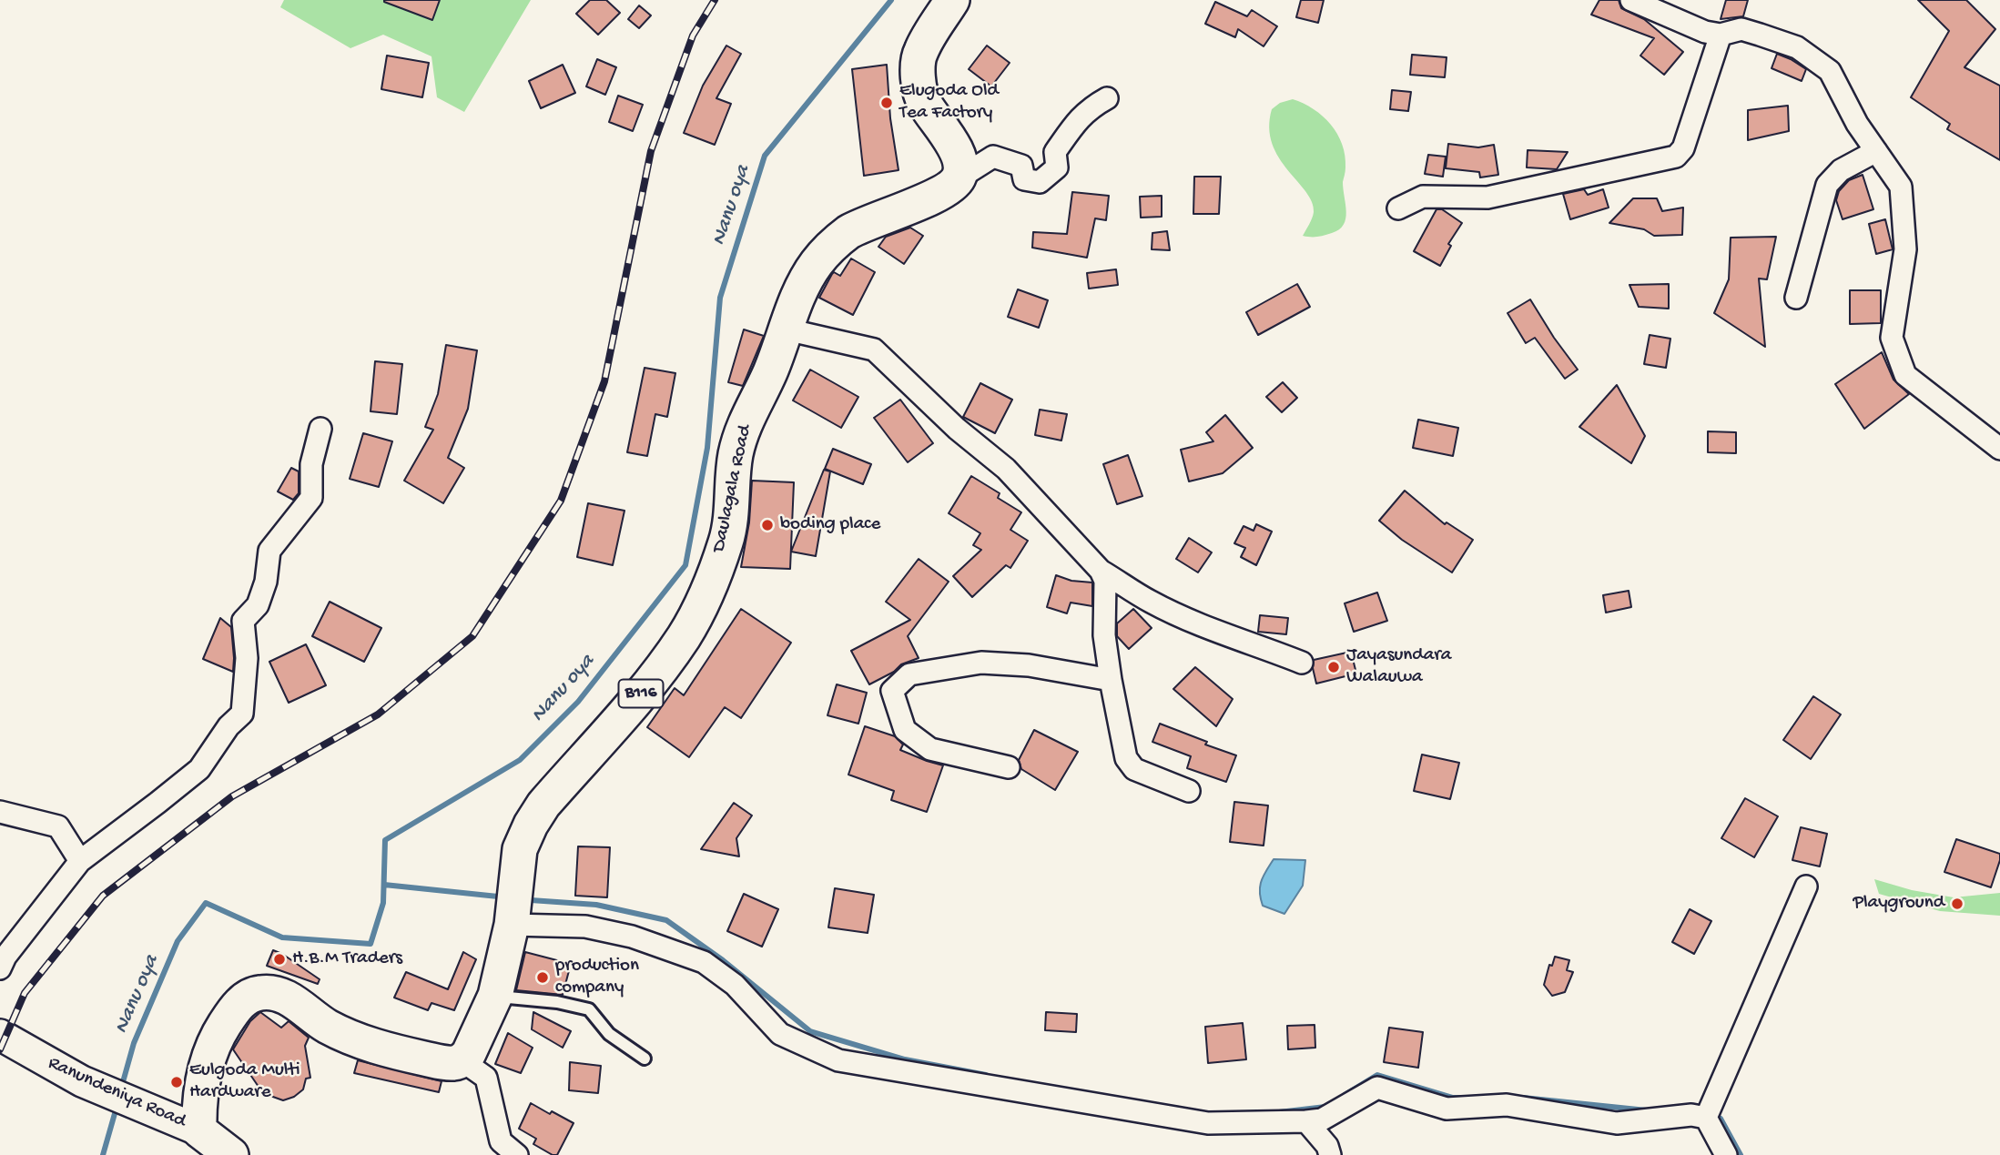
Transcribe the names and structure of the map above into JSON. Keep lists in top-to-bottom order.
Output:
{
  "streets": {
    "main road": ["Daulagala Road", "B116", "Ranundeniya Road"]
  },
  "water": ["Nanu oya"],
  "places": [
    "Elugoda Old Tea Factory",
    "boding place",
    "Jayasundara Walauwa",
    "Playground",
    "H.B.M Traders",
    "production company",
    "Eulgoda Multi Hardware"
  ]
}
